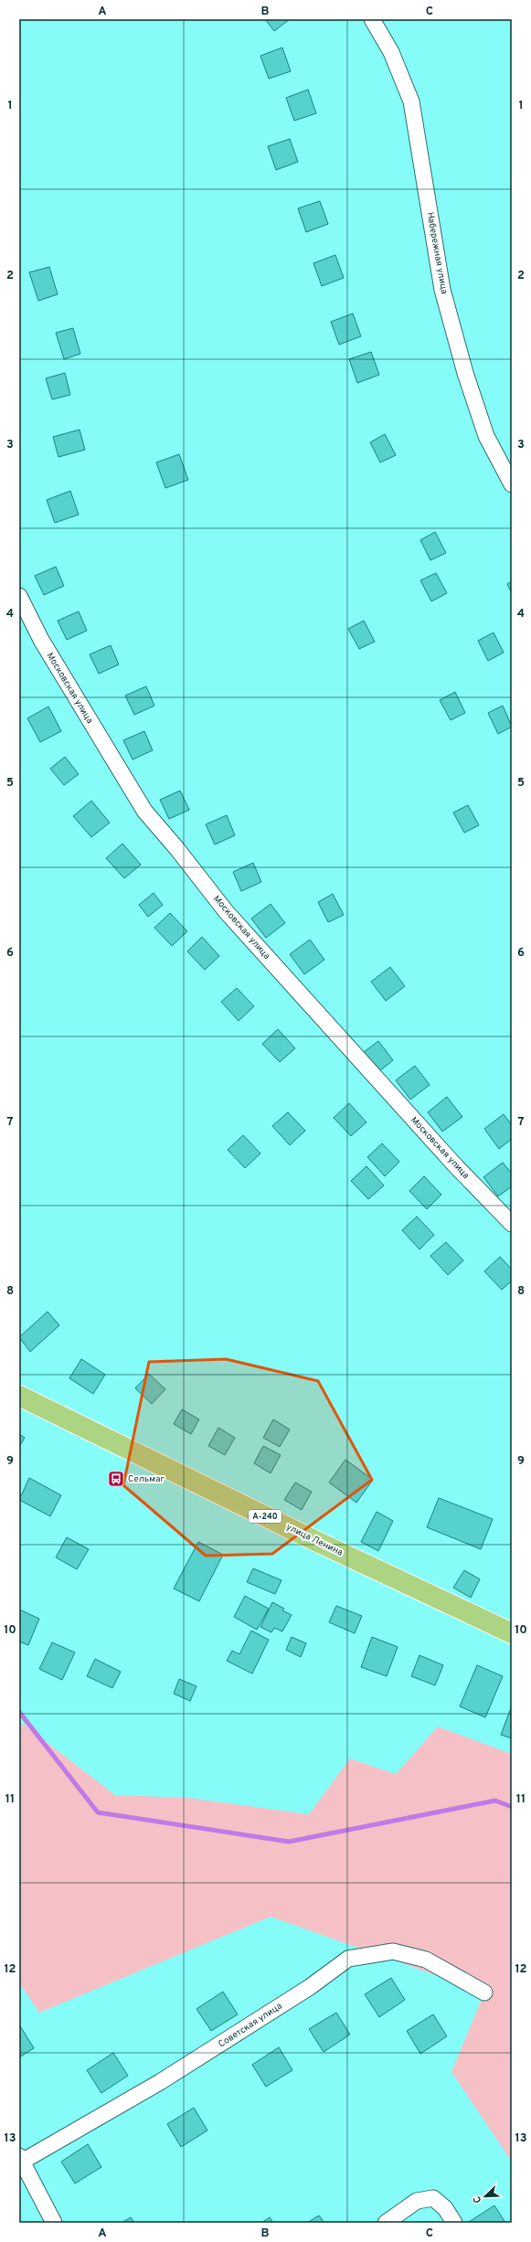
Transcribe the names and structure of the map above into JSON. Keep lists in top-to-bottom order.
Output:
{
  "streets": {
    "main road": ["А-240", "улица Ленина"],
    "street": ["Набережная улица", "Московская улица", "Советская улица"]
  },
  "places": {
    "bus stop": ["Сельмаг"]
  },
  "north": "bottom left",
  "grid": {
    "columns": ["A", "B", "C"],
    "rows": [
      "1",
      "2",
      "3",
      "4",
      "5",
      "6",
      "7",
      "8",
      "9",
      "10",
      "11",
      "12",
      "13"
    ]
  }
}
